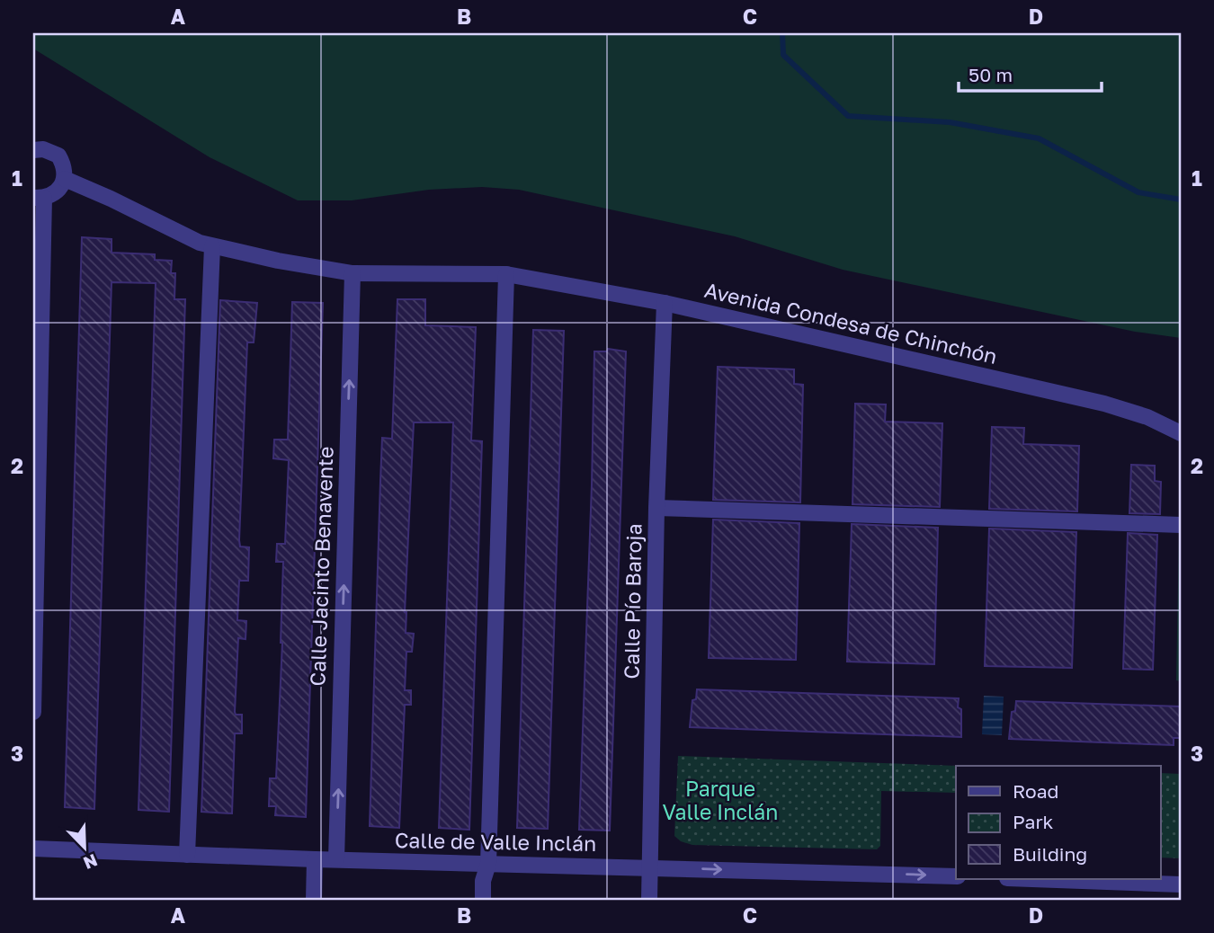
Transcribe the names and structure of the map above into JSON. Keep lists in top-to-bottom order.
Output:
{
  "streets": {
    "street": [
      "Avenida Condesa de Chinchón",
      "Calle Jacinto Benavente",
      "Calle Pío Baroja",
      "Calle de Valle Inclán"
    ]
  },
  "crossings": [
    ["Avenida Condesa de Chinchón", "Calle Jacinto Benavente"],
    ["Avenida Condesa de Chinchón", "Calle Pío Baroja"],
    ["Calle Jacinto Benavente", "Calle de Valle Inclán"],
    ["Calle Pío Baroja", "Calle de Valle Inclán"]
  ],
  "one_way": ["Calle Jacinto Benavente"],
  "parks": ["Parque Valle Inclán"],
  "legend": ["Road", "Park", "Building"],
  "scale_bar": "50 m",
  "north": "bottom right",
  "grid": {
    "columns": [
      "A",
      "B",
      "C",
      "D"
    ],
    "rows": ["1", "2", "3"]
  }
}
